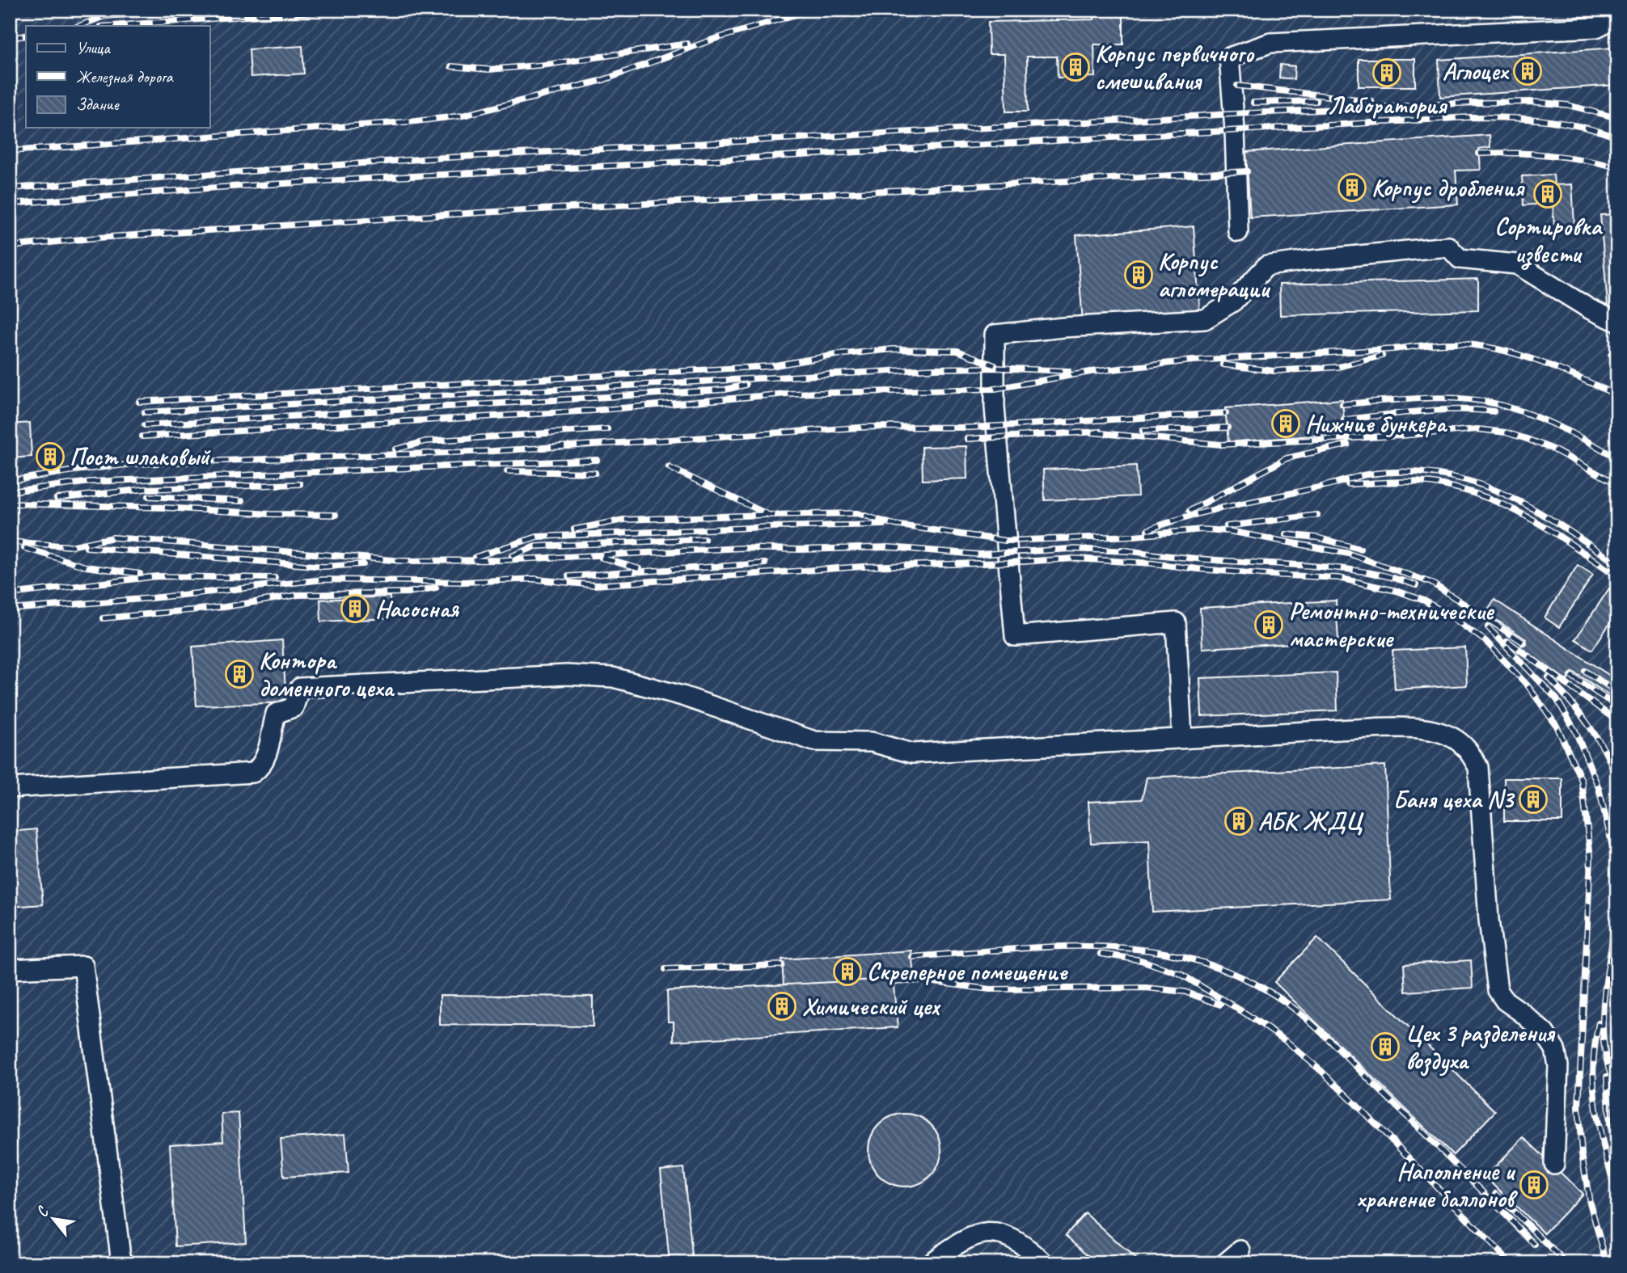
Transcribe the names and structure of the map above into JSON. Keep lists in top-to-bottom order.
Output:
{
  "places": {
    "building": [
      "Корпус первичного смешивания",
      "Аглоцех",
      "Лаборатория",
      "Корпус дробления",
      "Сортировка извести",
      "Корпус агломерации",
      "Нижние бункера",
      "Пост шлаковый",
      "Насосная",
      "Ремонтно-технические мастерские",
      "Контора доменного цеха",
      "Баня цеха N3",
      "АБК ЖДЦ",
      "Скреперное помещение",
      "Химический цех",
      "Цех 3 разделения воздуха",
      "Наполнение и хранение баллонов"
    ]
  },
  "legend": ["Улица", "Железная дорога", "Здание"],
  "north": "top left"
}
